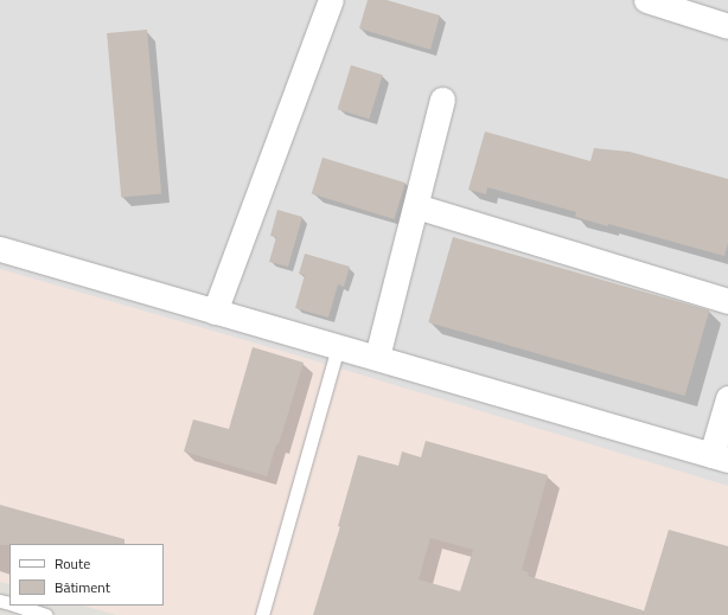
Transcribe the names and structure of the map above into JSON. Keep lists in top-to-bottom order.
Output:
{
  "legend": ["Route", "Bâtiment"]
}
